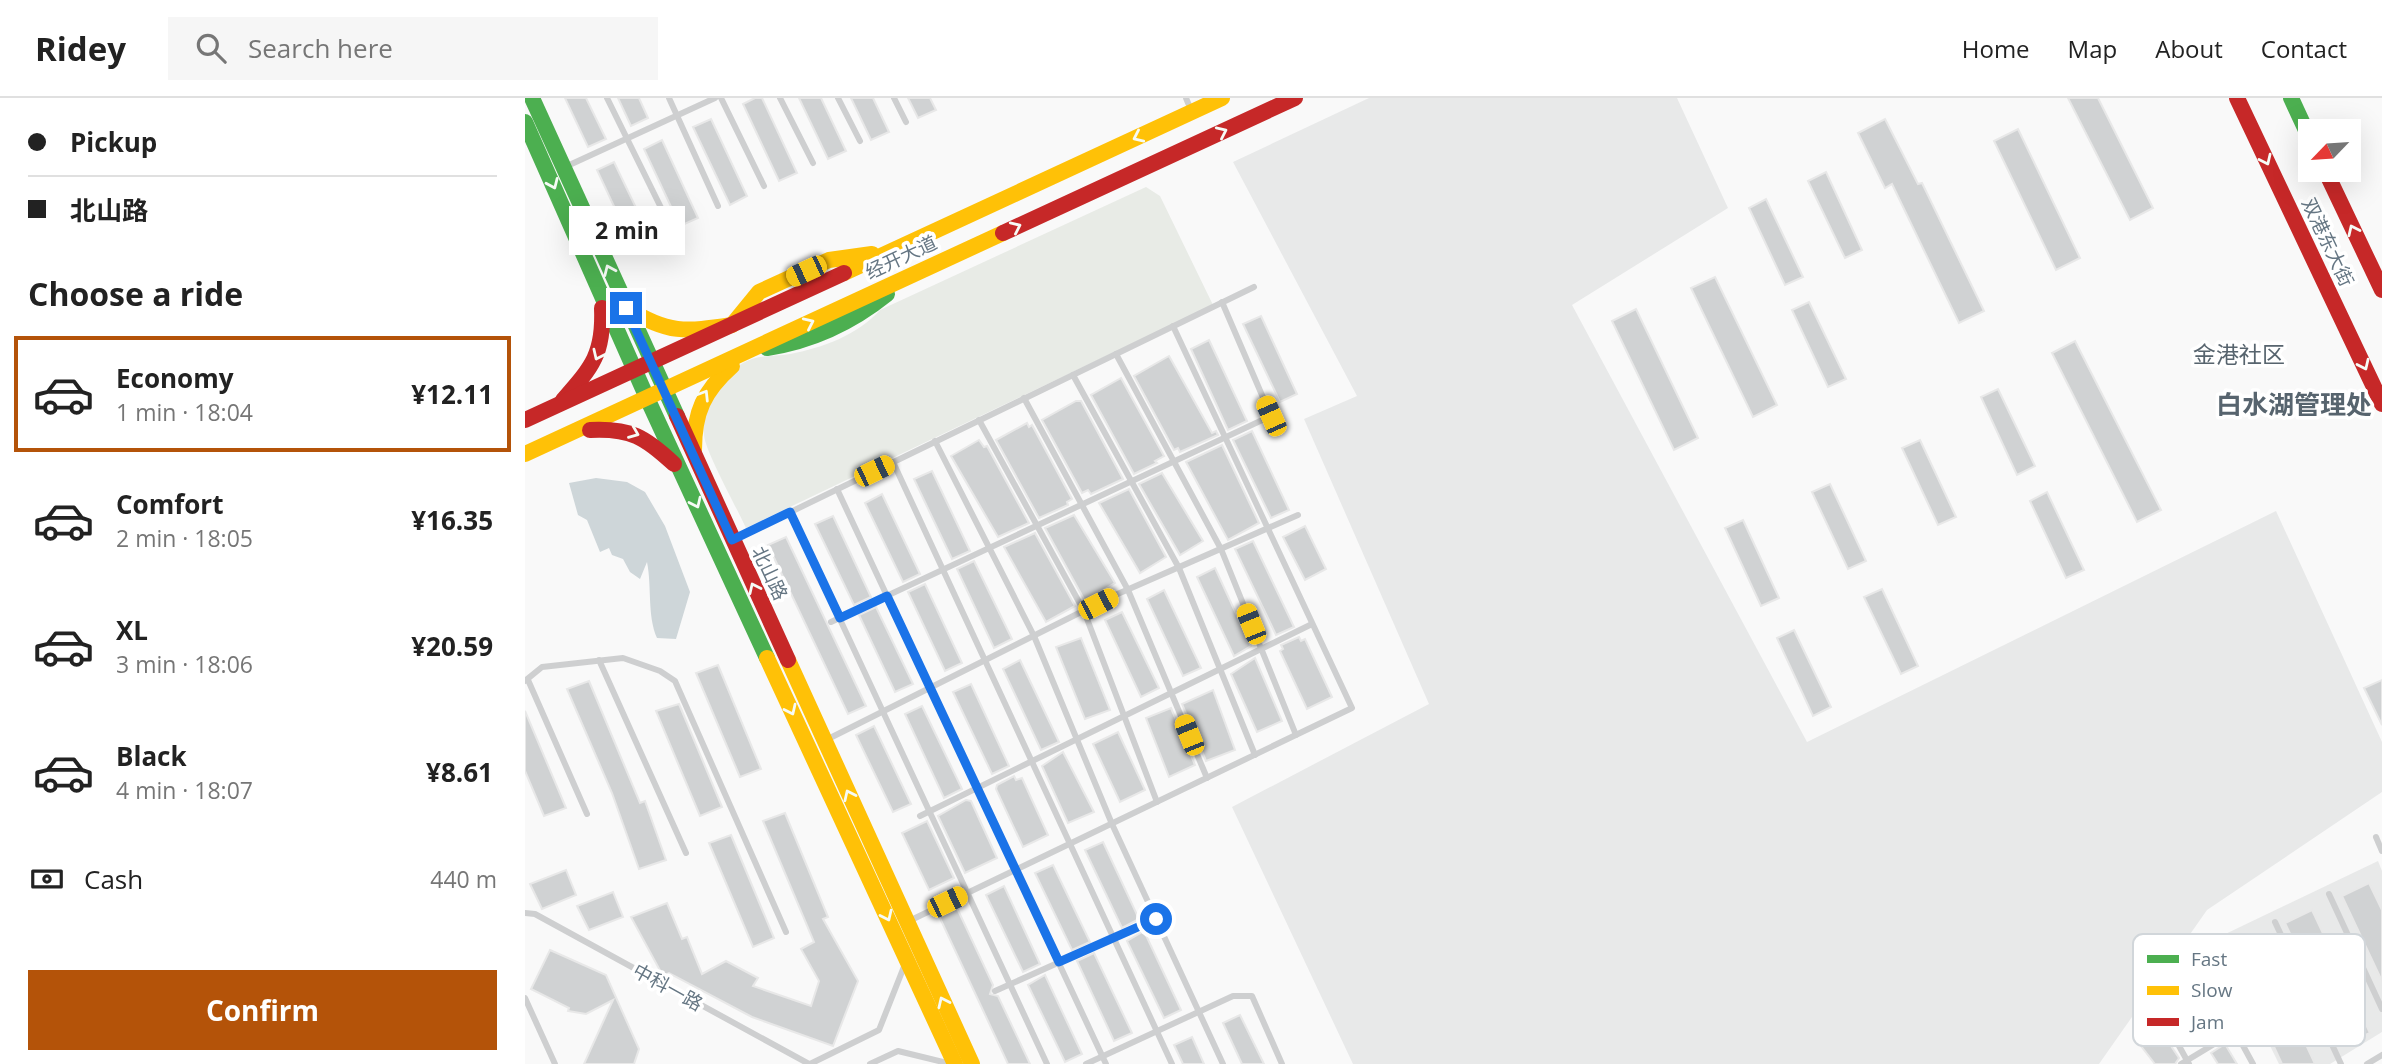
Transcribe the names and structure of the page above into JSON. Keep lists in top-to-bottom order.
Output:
{
  "streets": {
    "main road": ["双港东大街", "经开大道", "北山路"],
    "lane": ["中科一路"]
  },
  "crossings": [
    ["经开大道", "北山路"],
    ["北山路", "中科一路"]
  ],
  "districts": ["金港社区", "白水湖管理处"],
  "legend": ["Fast", "Slow", "Jam"],
  "north": "bottom left",
  "page": {
    "header": "Ridey",
    "search": "Search here",
    "nav": [
      "Home",
      "Map",
      "About",
      "Contact"
    ],
    "banner": ["Pickup", "北山路"],
    "bubble": "2 min",
    "heading": "Choose a ride",
    "list": [
      {
        "name": "Economy",
        "note": "1 min · 18:04",
        "value": "¥12.11"
      },
      {
        "name": "Comfort",
        "note": "2 min · 18:05",
        "value": "¥16.35"
      },
      {
        "name": "XL",
        "note": "3 min · 18:06",
        "value": "¥20.59"
      },
      {
        "name": "Black",
        "note": "4 min · 18:07",
        "value": "¥8.61"
      }
    ],
    "pay": ["Cash", "440 m"],
    "buttons": "Confirm"
  }
}
